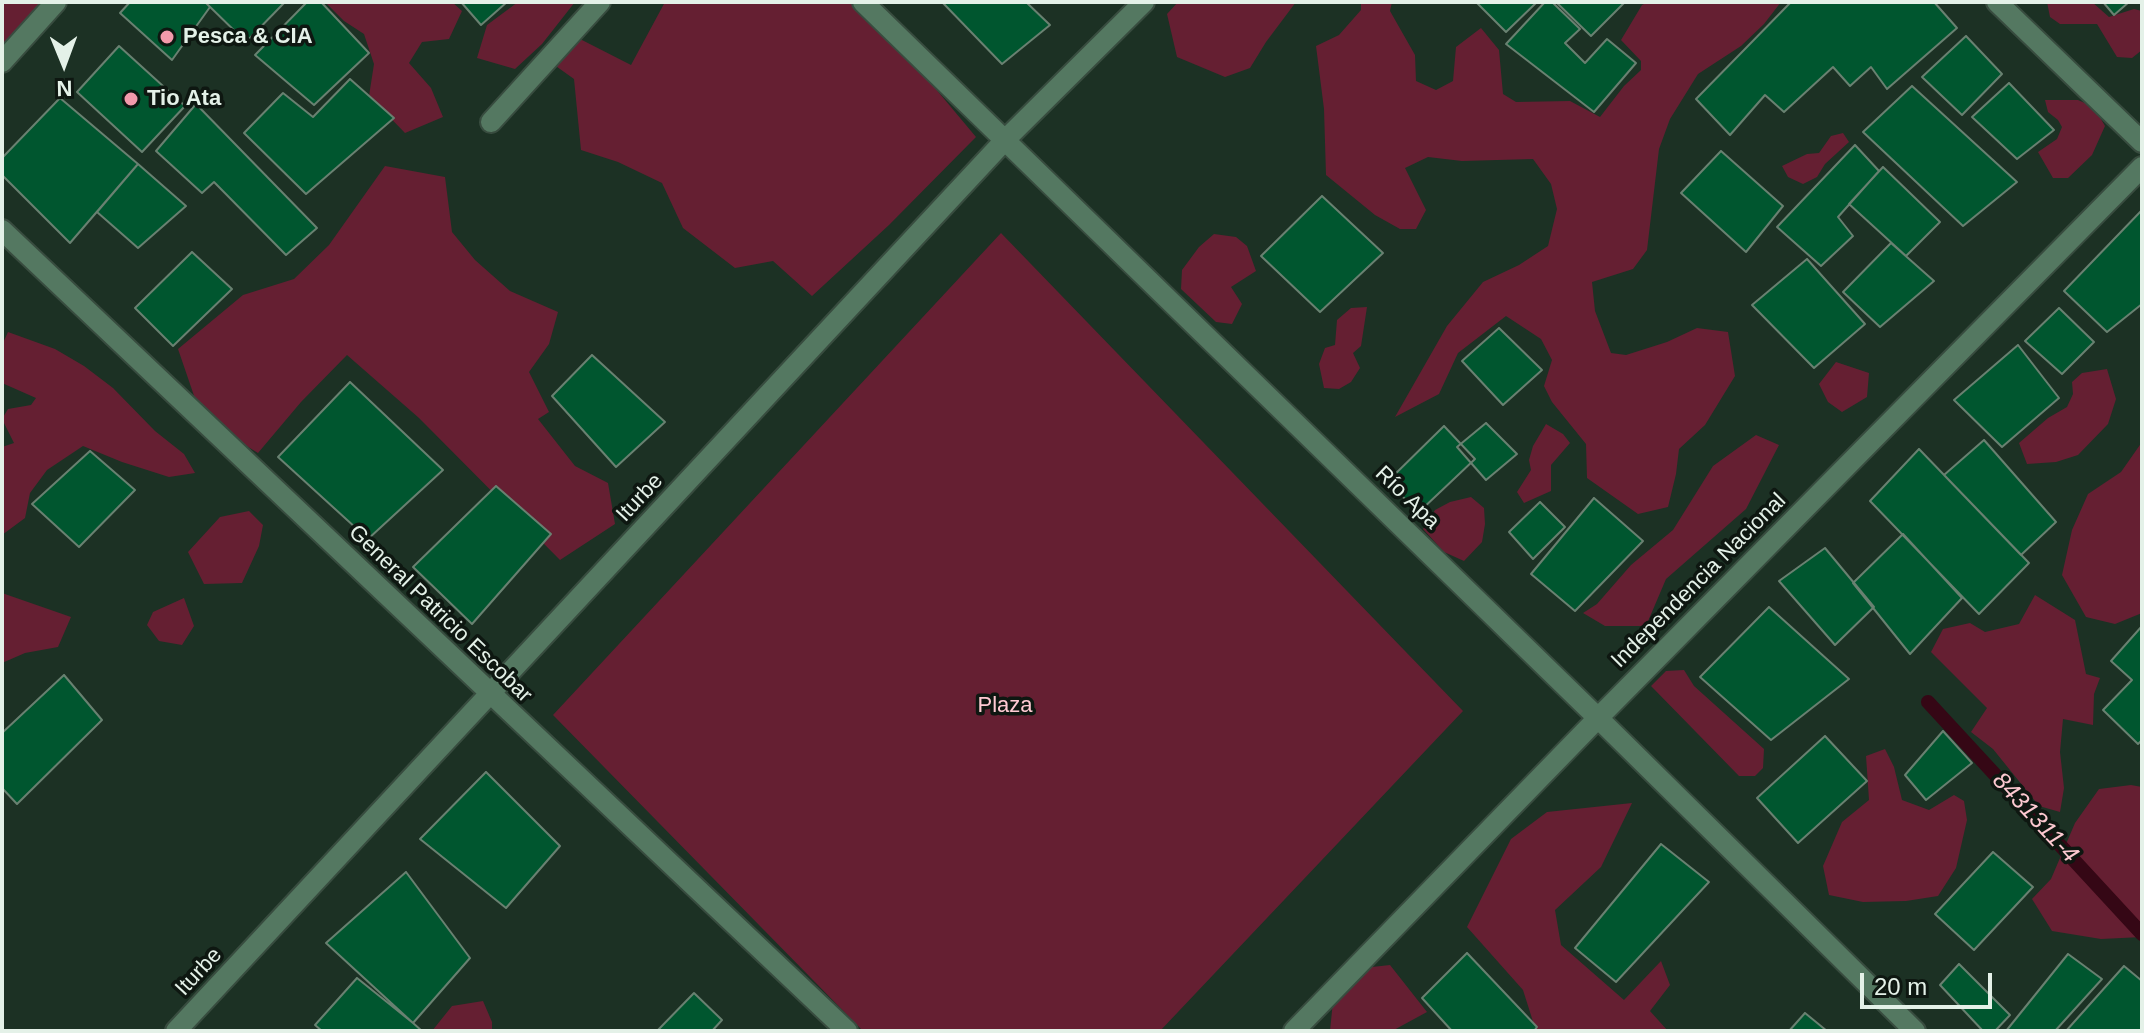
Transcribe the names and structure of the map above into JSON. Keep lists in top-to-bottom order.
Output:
{
  "streets": {
    "street": [
      "Iturbe",
      "Río Apa",
      "Independencia Nacional",
      "General Patricio Escobar"
    ]
  },
  "crossings": [
    ["Iturbe", "Río Apa"],
    ["Iturbe", "General Patricio Escobar"],
    ["Río Apa", "Independencia Nacional"]
  ],
  "water": ["8431311-4"],
  "parks": ["Plaza"],
  "places": ["Pesca & CIA", "Tio Ata"],
  "scale_bar": "20 m",
  "north": "bottom"
}
